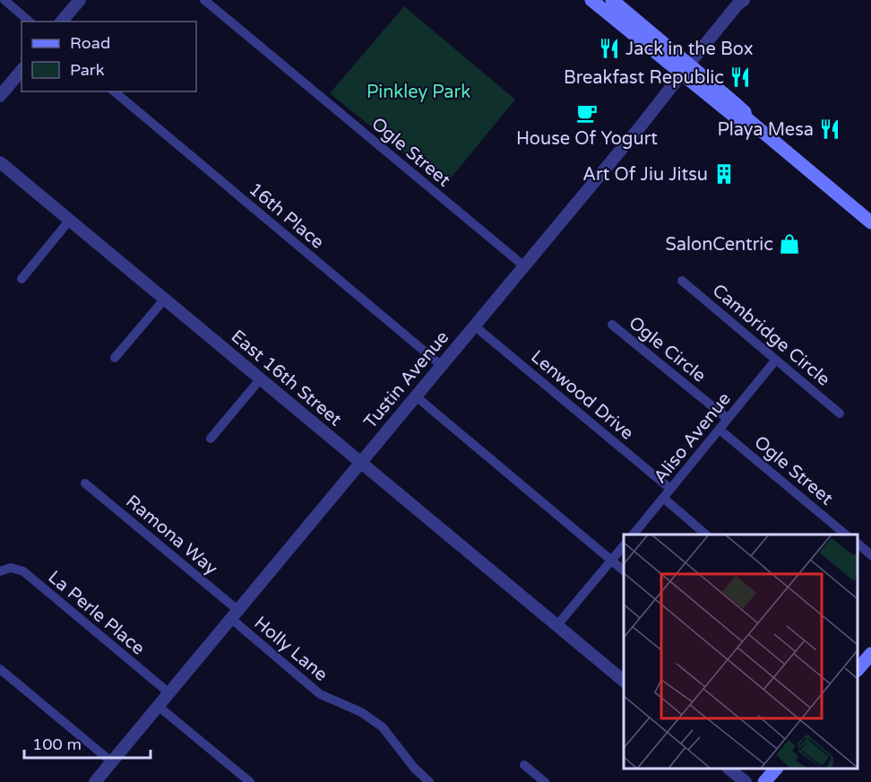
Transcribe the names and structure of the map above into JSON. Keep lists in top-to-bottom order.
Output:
{
  "streets": {
    "street": [
      "Ogle Street",
      "16th Place",
      "Cambridge Circle",
      "Ogle Circle",
      "East 16th Street",
      "Tustin Avenue",
      "Lenwood Drive",
      "Aliso Avenue",
      "Ramona Way",
      "La Perle Place",
      "Holly Lane"
    ]
  },
  "crossings": [
    ["Ogle Street", "Tustin Avenue"],
    ["Ogle Street", "Aliso Avenue"],
    ["16th Place", "Tustin Avenue"],
    ["Cambridge Circle", "Aliso Avenue"],
    ["Ogle Circle", "Aliso Avenue"],
    ["East 16th Street", "Tustin Avenue"],
    ["Tustin Avenue", "Lenwood Drive"],
    ["Tustin Avenue", "Ramona Way"],
    ["Tustin Avenue", "La Perle Place"],
    ["Tustin Avenue", "Holly Lane"],
    ["Lenwood Drive", "Aliso Avenue"],
    ["Ramona Way", "Holly Lane"]
  ],
  "parks": ["Pinkley Park"],
  "places": {
    "restaurant": ["Jack in the Box", "Breakfast Republic", "Playa Mesa"],
    "cafe": ["House Of Yogurt"],
    "building": ["Art Of Jiu Jitsu"],
    "shop": ["SalonCentric"]
  },
  "legend": ["Road", "Park"],
  "scale_bar": "100 m"
}
